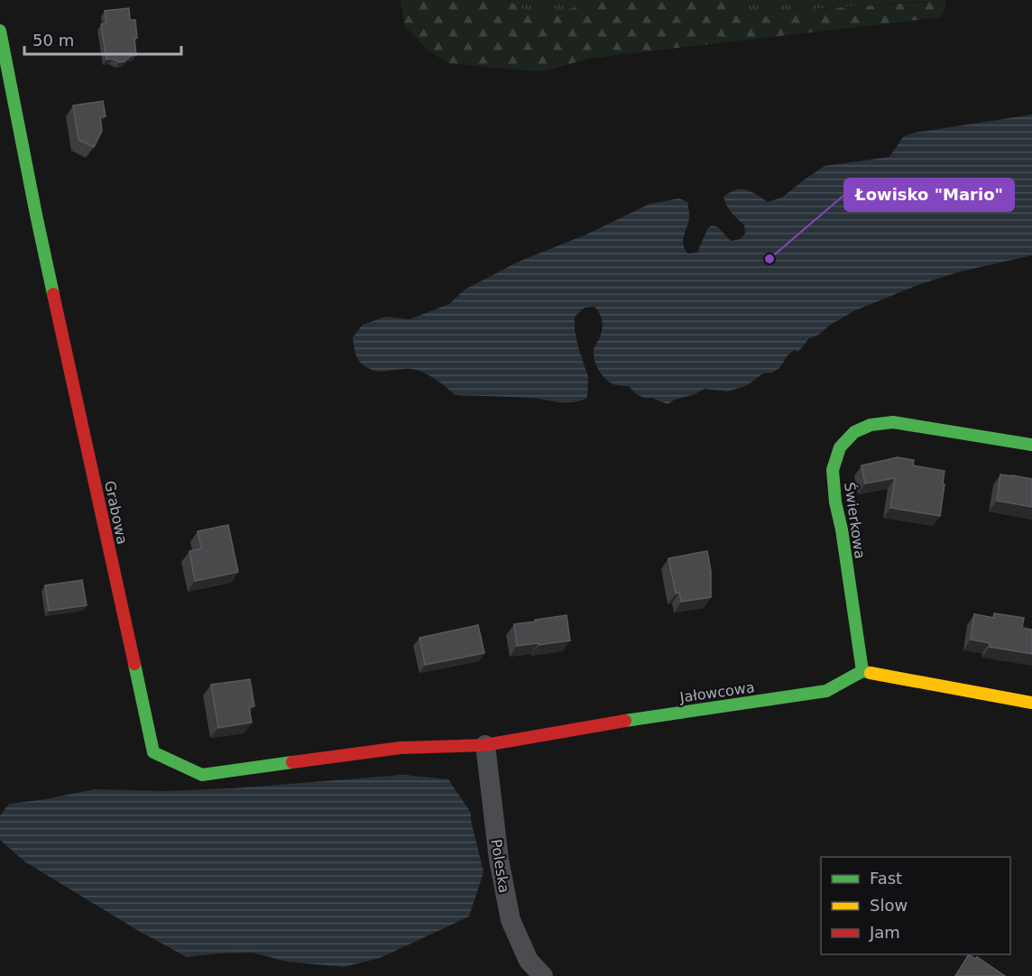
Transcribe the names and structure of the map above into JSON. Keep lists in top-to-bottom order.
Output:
{
  "streets": {
    "street": [
      "Grabowa",
      "Świerkowa",
      "Jałowcowa",
      "Poleska"
    ]
  },
  "crossings": [
    ["Grabowa", "Jałowcowa"],
    ["Świerkowa", "Jałowcowa"],
    ["Jałowcowa", "Poleska"]
  ],
  "places": ["Łowisko \"Mario\""],
  "legend": ["Fast", "Slow", "Jam"],
  "scale_bar": "50 m"
}
